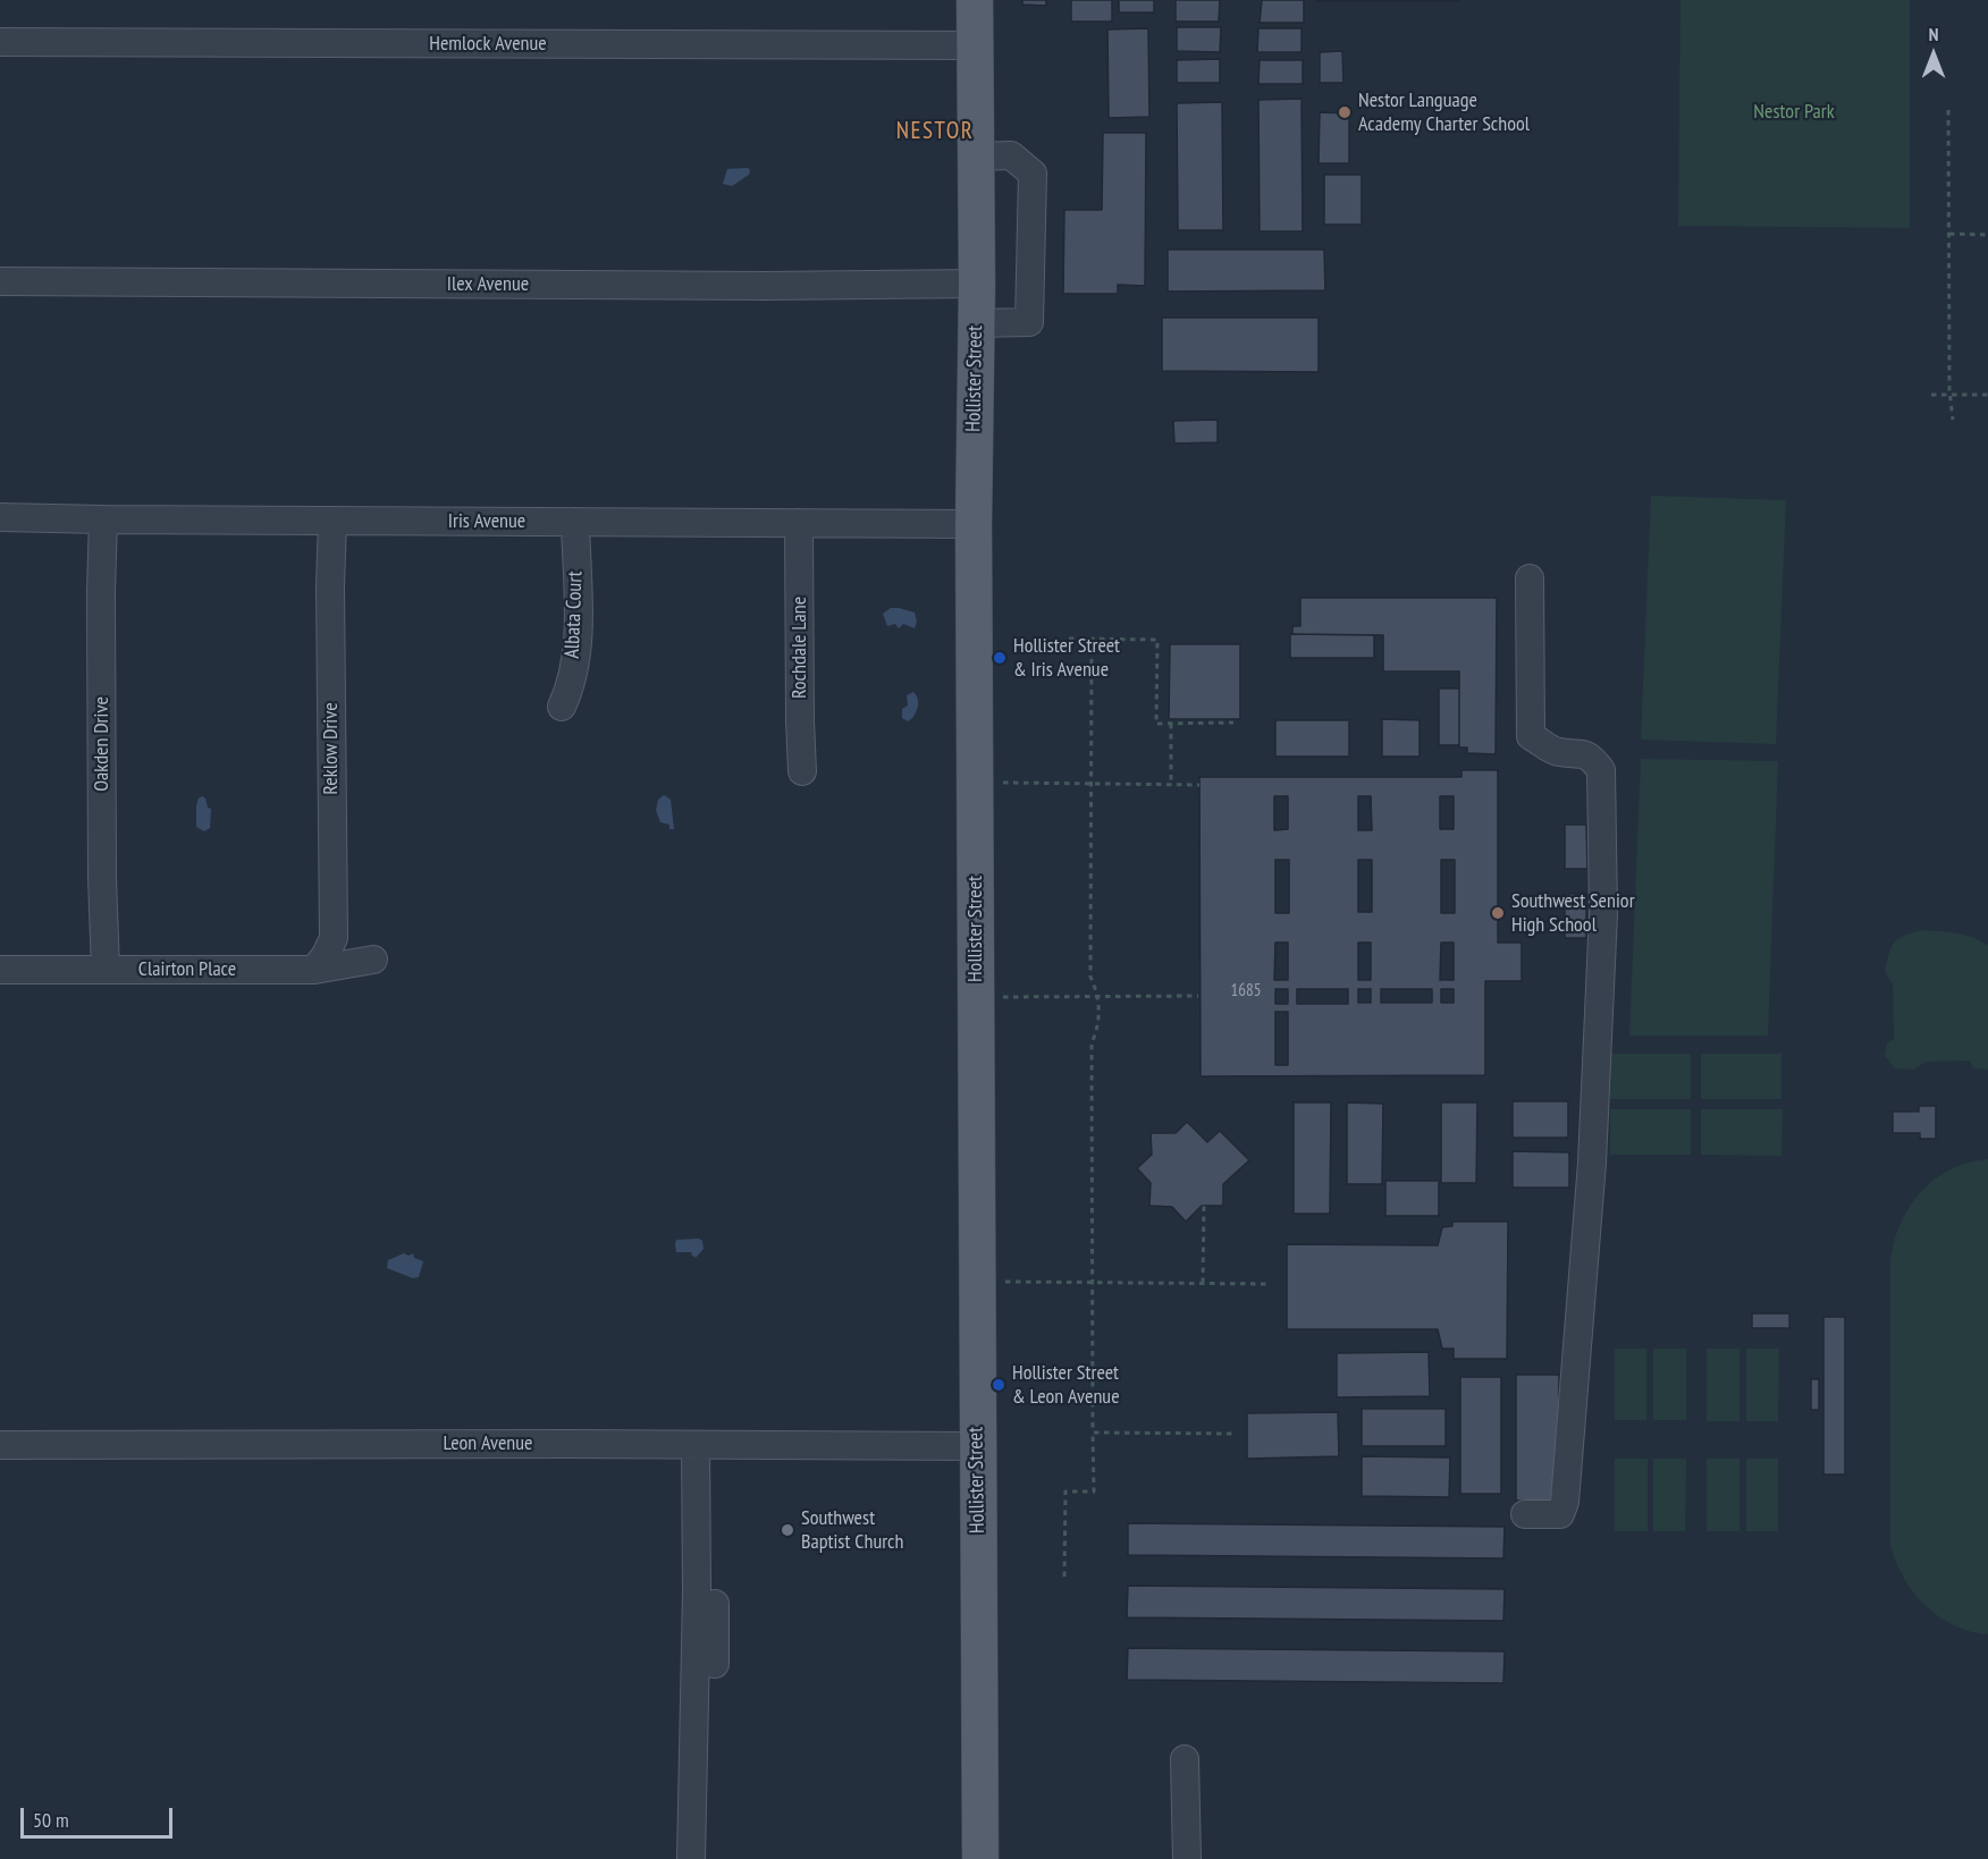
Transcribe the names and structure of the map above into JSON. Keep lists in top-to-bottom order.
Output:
{
  "streets": {
    "main road": ["Hollister Street"],
    "street": [
      "Hemlock Avenue",
      "Ilex Avenue",
      "Iris Avenue",
      "Albata Court",
      "Rochdale Lane",
      "Oakden Drive",
      "Reklow Drive",
      "Clairton Place",
      "Leon Avenue"
    ]
  },
  "crossings": [
    ["Hemlock Avenue", "Hollister Street"],
    ["Ilex Avenue", "Hollister Street"],
    ["Hollister Street", "Iris Avenue"],
    ["Hollister Street", "Leon Avenue"],
    ["Iris Avenue", "Albata Court"],
    ["Iris Avenue", "Rochdale Lane"],
    ["Iris Avenue", "Oakden Drive"],
    ["Iris Avenue", "Reklow Drive"],
    ["Oakden Drive", "Clairton Place"],
    ["Reklow Drive", "Clairton Place"]
  ],
  "districts": ["NESTOR"],
  "parks": ["Nestor Park"],
  "places": [
    "Nestor Language Academy Charter School",
    "Hollister Street & Iris Avenue",
    "Southwest Senior High School",
    "Hollister Street & Leon Avenue",
    "Southwest Baptist Church"
  ],
  "house_numbers": ["1685"],
  "scale_bar": "50 m",
  "north": "top"
}
